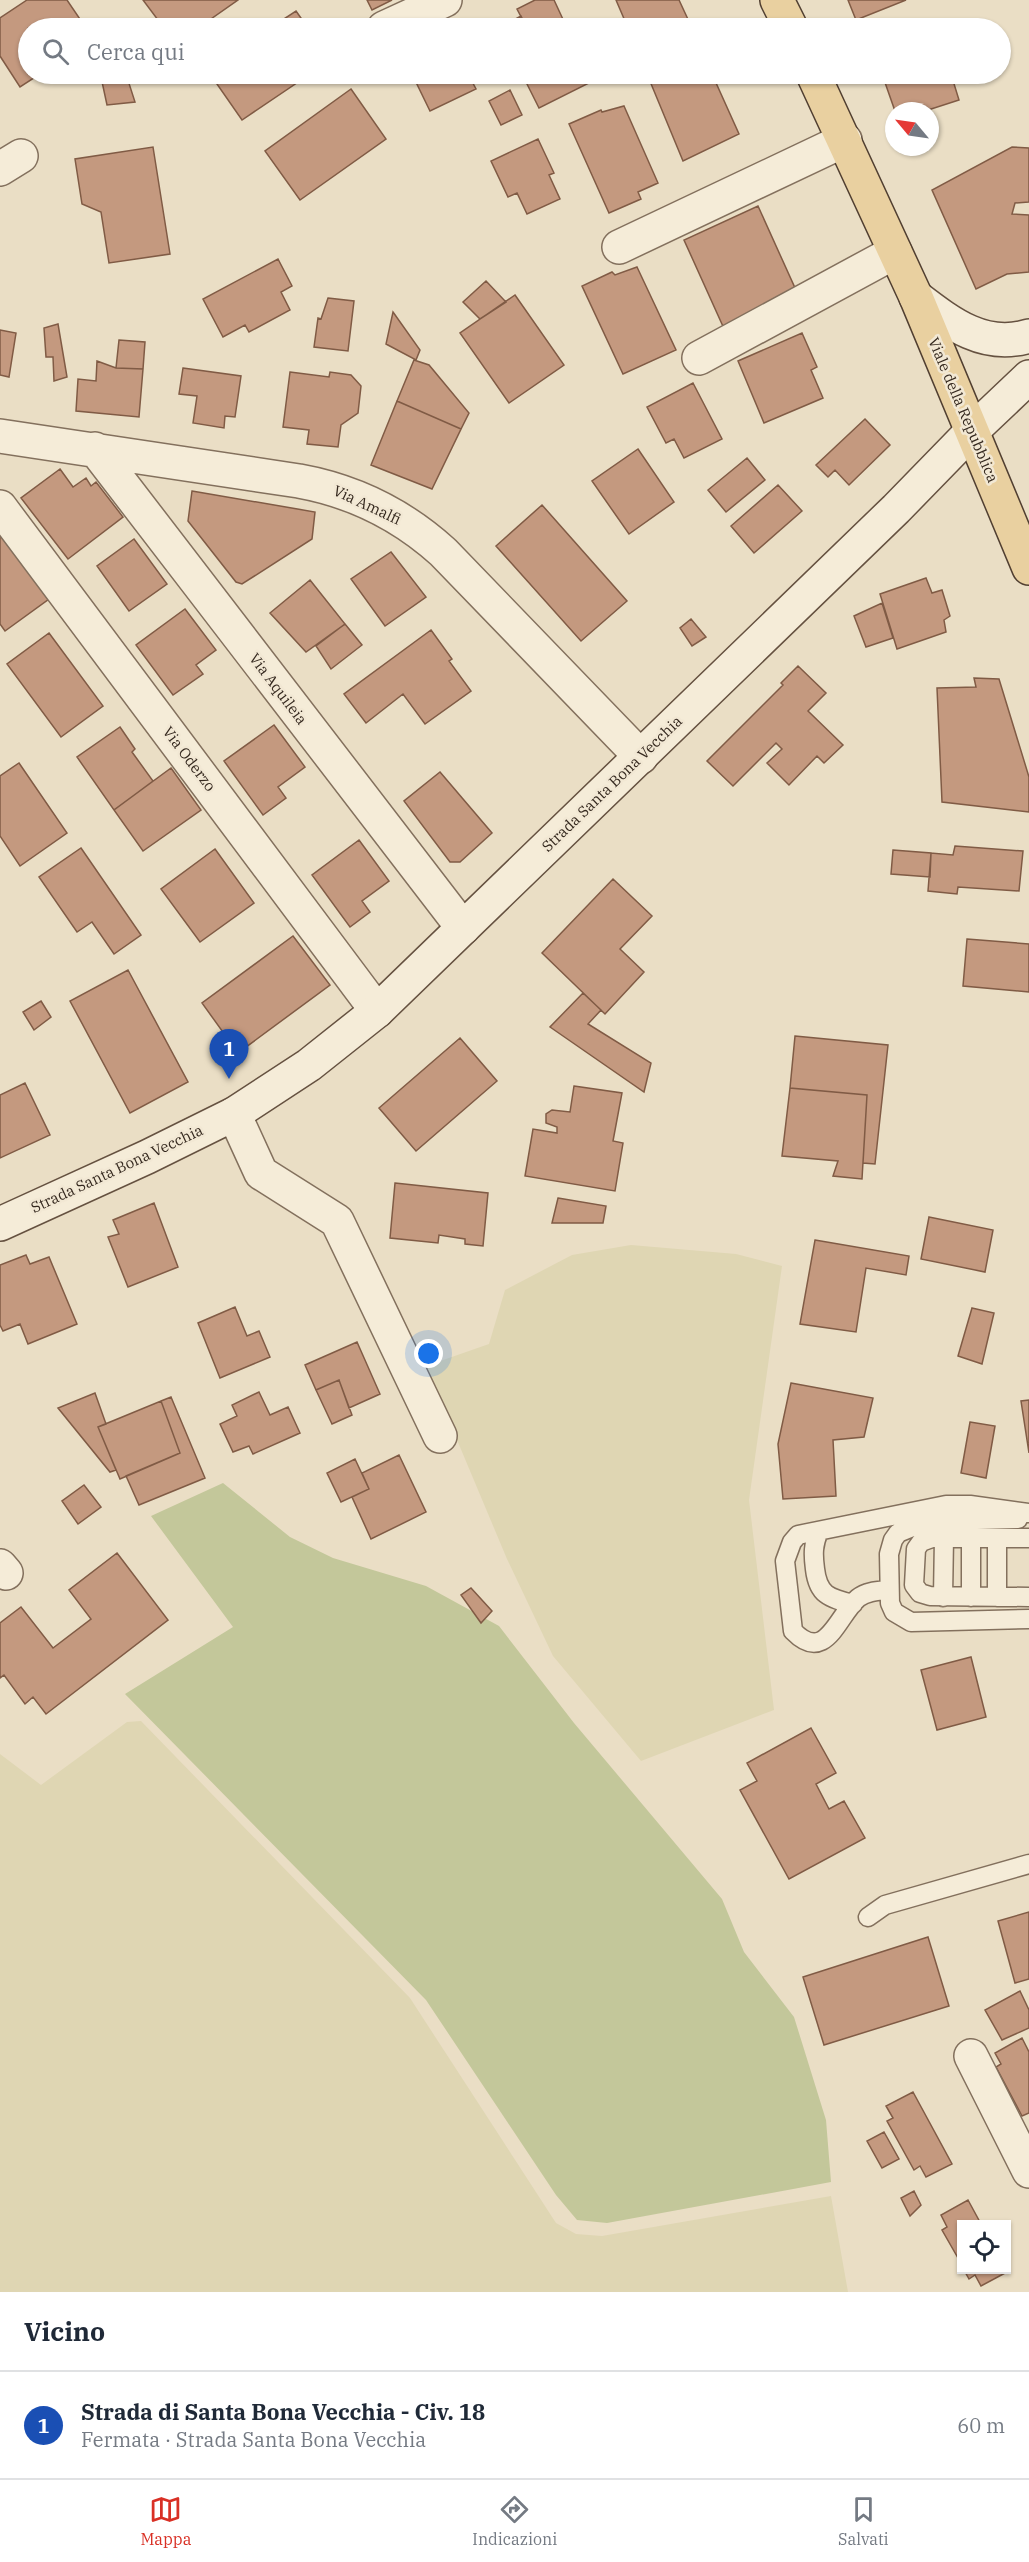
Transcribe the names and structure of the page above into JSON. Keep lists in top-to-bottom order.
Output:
{
  "streets": {
    "main road": ["Viale della Repubblica"],
    "street": [
      "Via Amalfi",
      "Via Aquileia",
      "Via Oderzo",
      "Strada Santa Bona Vecchia"
    ]
  },
  "crossings": [
    ["Viale della Repubblica", "Strada Santa Bona Vecchia"],
    ["Via Amalfi", "Via Aquileia"],
    ["Via Amalfi", "Strada Santa Bona Vecchia"],
    ["Via Aquileia", "Strada Santa Bona Vecchia"],
    ["Via Oderzo", "Strada Santa Bona Vecchia"]
  ],
  "north": "top left",
  "page": {
    "search": "Cerca qui",
    "pins": "1",
    "heading": "Vicino",
    "list": [
      {
        "mark": "1",
        "name": "Strada di Santa Bona Vecchia - Civ. 18",
        "note": "Fermata · Strada Santa Bona Vecchia",
        "value": "60 m"
      }
    ],
    "nav": ["Mappa", "Indicazioni", "Salvati"]
  }
}
